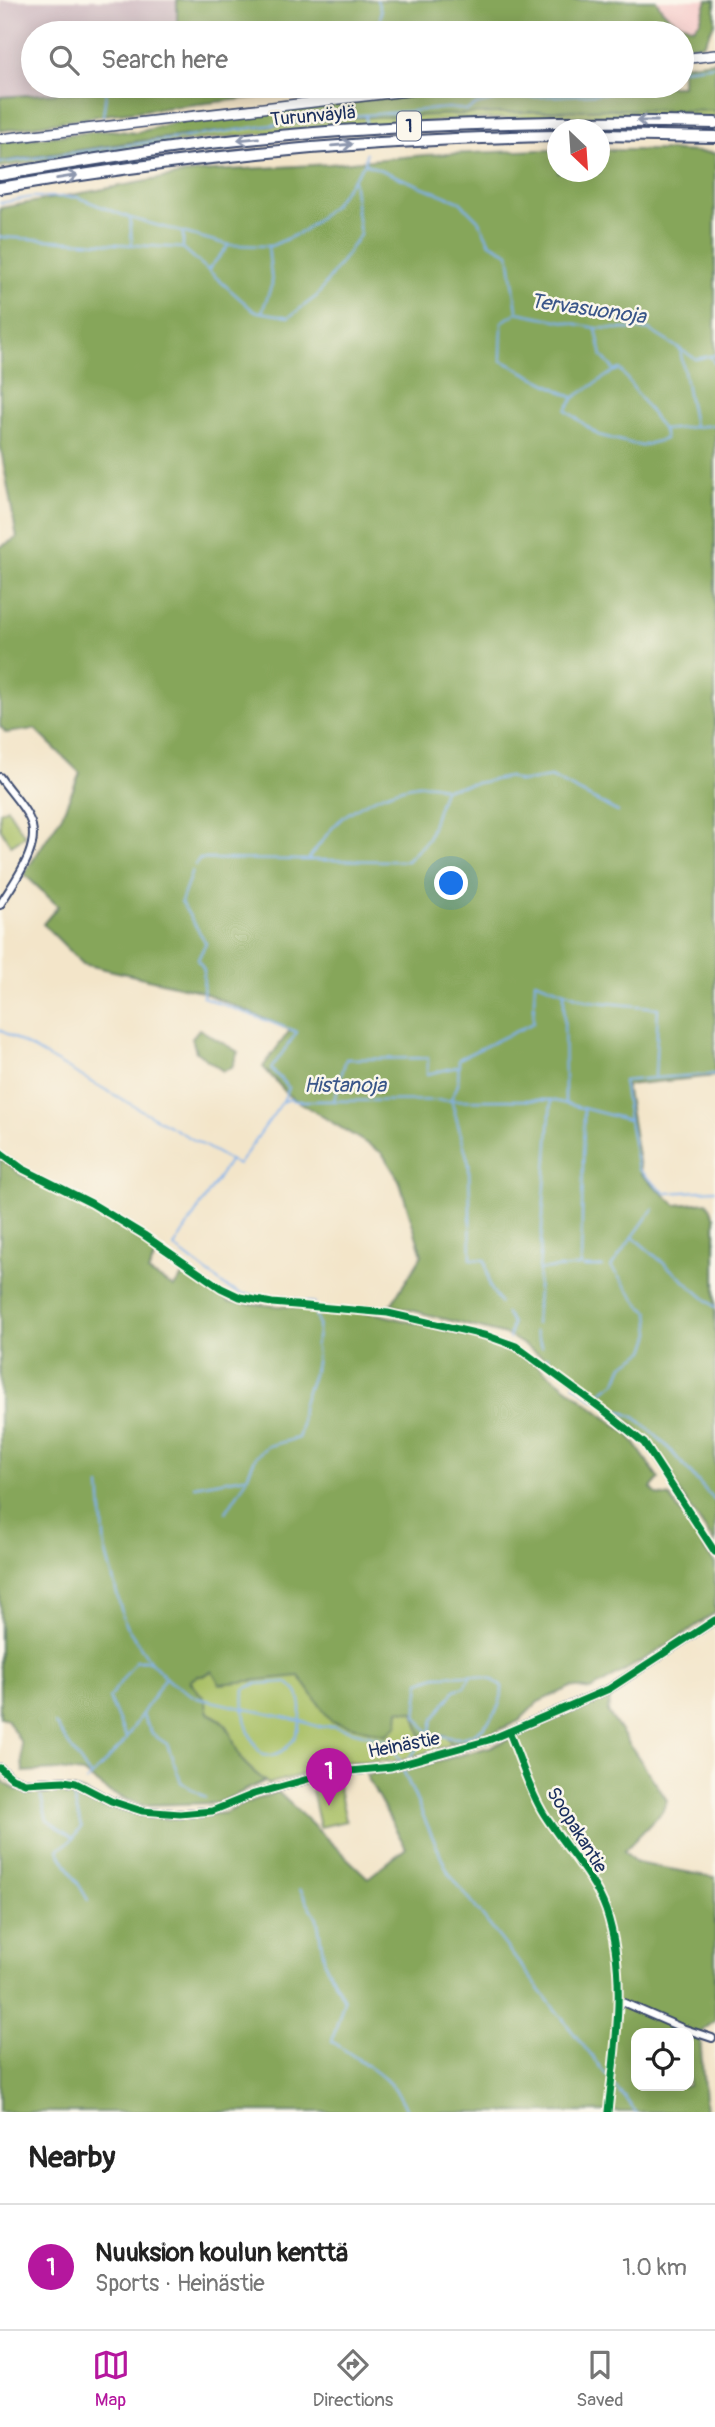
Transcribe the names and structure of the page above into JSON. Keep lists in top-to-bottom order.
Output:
{
  "streets": {
    "highway": ["Turunväylä", "1"],
    "street": ["Heinästie", "Soopakantie"]
  },
  "crossings": [
    ["Heinästie", "Soopakantie"]
  ],
  "water": ["Tervasuonoja", "Histanoja"],
  "north": "bottom right",
  "page": {
    "search": "Search here",
    "pins": "1",
    "heading": "Nearby",
    "list": [
      {
        "mark": "1",
        "name": "Nuuksion koulun kenttä",
        "note": "Sports · Heinästie",
        "value": "1.0 km"
      }
    ],
    "nav": ["Map", "Directions", "Saved"]
  }
}
